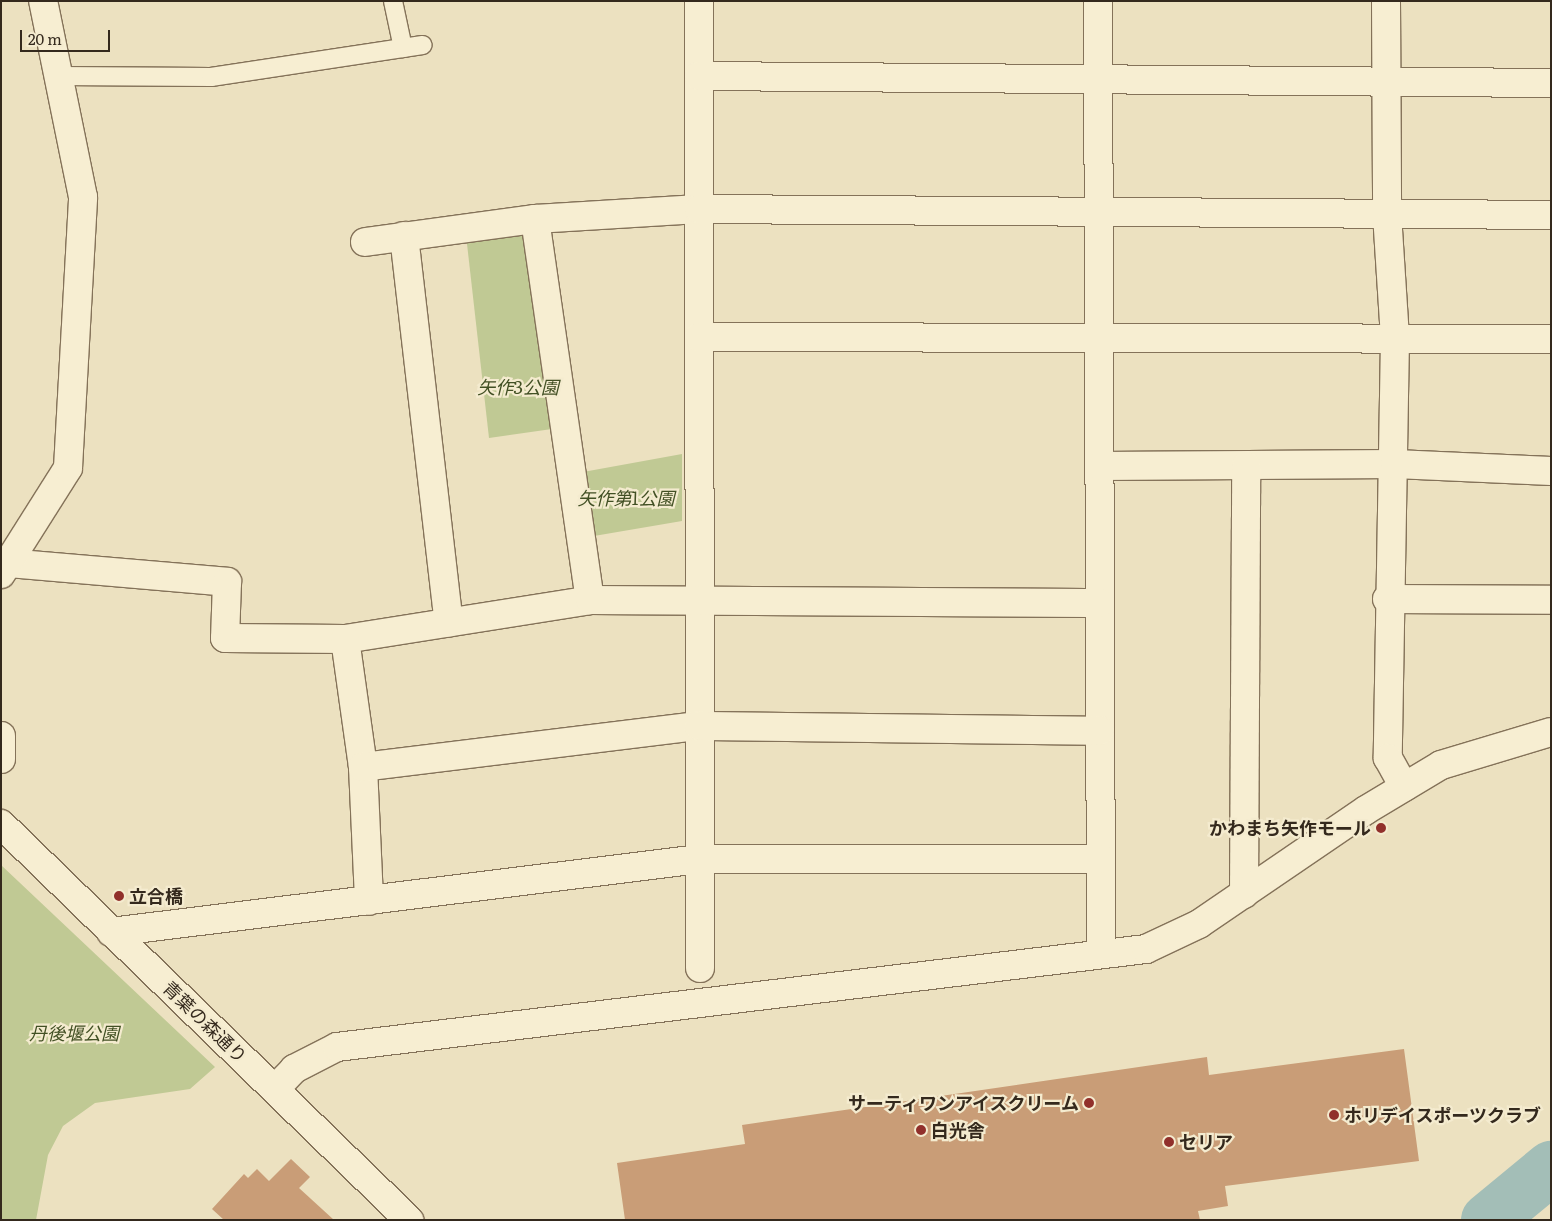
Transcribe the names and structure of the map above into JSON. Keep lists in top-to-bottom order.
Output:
{
  "streets": {
    "street": ["青葉の森通り"]
  },
  "parks": ["矢作3公園", "矢作第1公園", "丹後堰公園"],
  "places": [
    "かわまち矢作モール",
    "立合橋",
    "サーティワンアイスクリーム",
    "ホリデイスポーツクラブ",
    "白光舎",
    "セリア"
  ],
  "scale_bar": "20 m"
}
